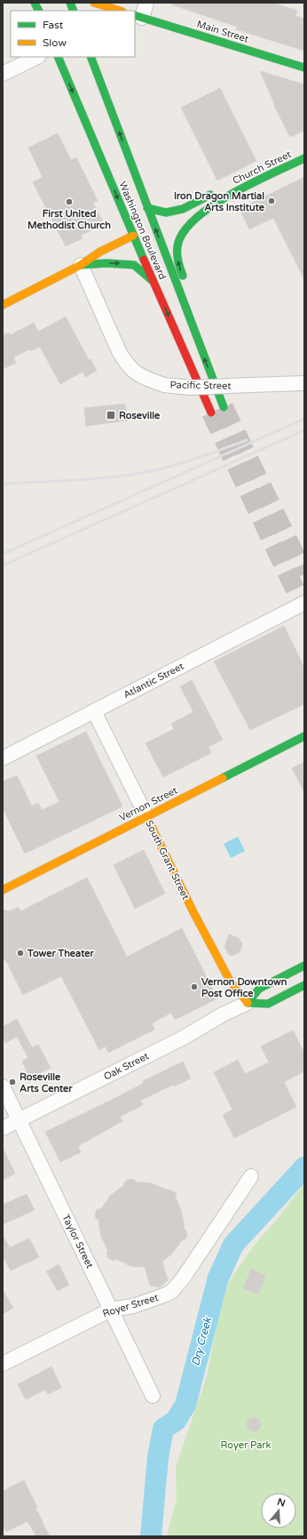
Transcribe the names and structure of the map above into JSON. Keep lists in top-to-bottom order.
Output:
{
  "streets": {
    "main road": [
      "Main Street",
      "Church Street",
      "Washington Boulevard",
      "Vernon Street",
      "South Grant Street",
      "Oak Street"
    ],
    "street": [
      "Pacific Street",
      "Atlantic Street",
      "Taylor Street",
      "Royer Street"
    ]
  },
  "crossings": [
    ["Church Street", "Washington Boulevard"],
    ["Atlantic Street", "South Grant Street"],
    ["Vernon Street", "South Grant Street"],
    ["South Grant Street", "Oak Street"],
    ["Oak Street", "Taylor Street"],
    ["Taylor Street", "Royer Street"]
  ],
  "water": ["Dry Creek"],
  "parks": ["Royer Park"],
  "places": {
    "other": [
      "Iron Dragon Martial Arts Institute",
      "First United Methodist Church",
      "Tower Theater",
      "Vernon Downtown Post Office",
      "Roseville Arts Center"
    ],
    "transit": ["Roseville"]
  },
  "legend": ["Fast", "Slow"],
  "north": "top"
}
